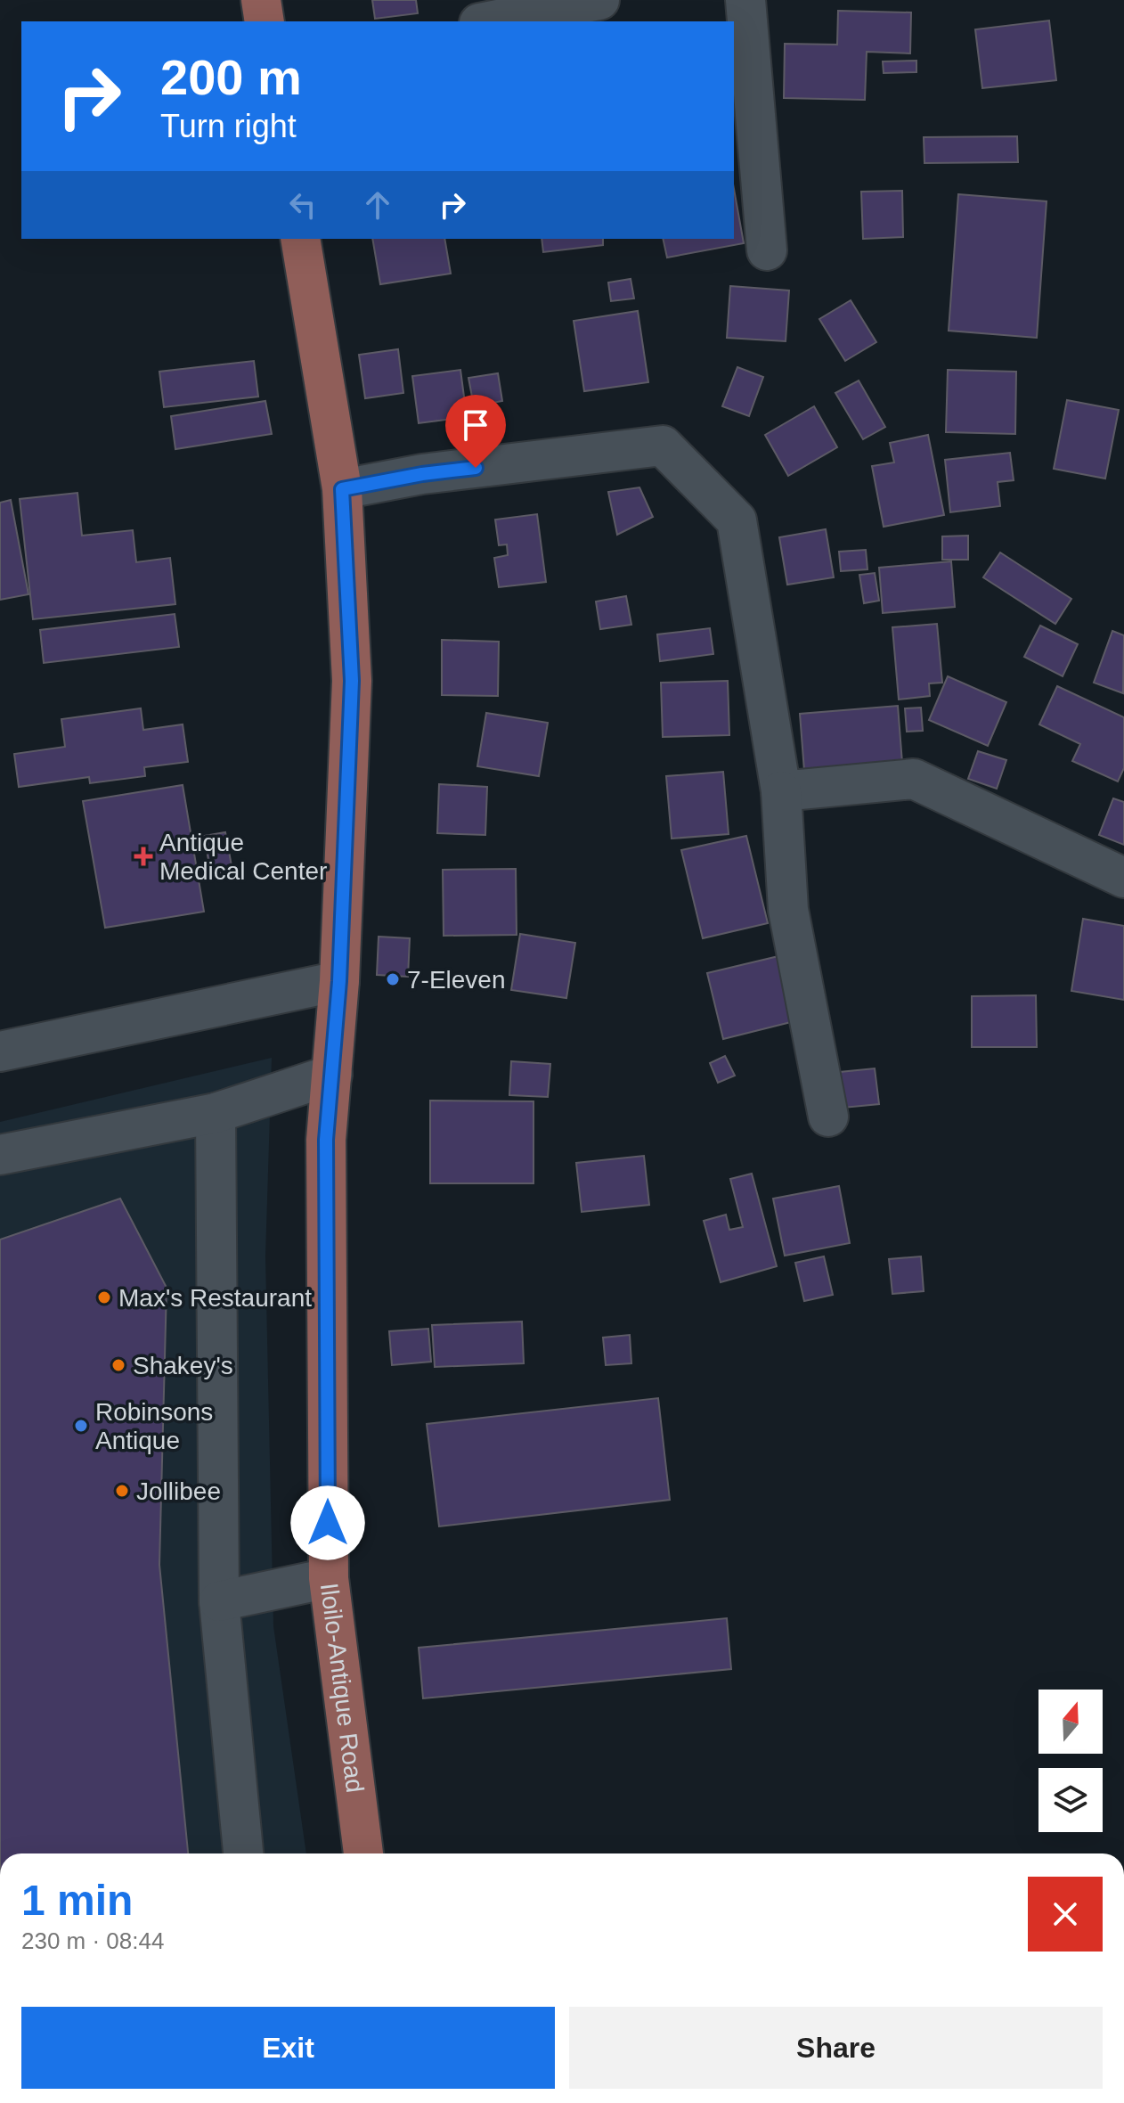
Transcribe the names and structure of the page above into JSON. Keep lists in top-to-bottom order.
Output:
{
  "streets": {
    "main road": ["Iloilo-Antique Road"]
  },
  "places": {
    "health": ["Antique Medical Center"],
    "other": [
      "7-Eleven",
      "Max's Restaurant",
      "Shakey's",
      "Robinsons Antique",
      "Jollibee"
    ]
  },
  "north": "top",
  "page": {
    "turn": ["200 m", "Turn right"],
    "heading": ["1 min", "230 m · 08:44"],
    "buttons": ["Exit", "Share"]
  }
}
